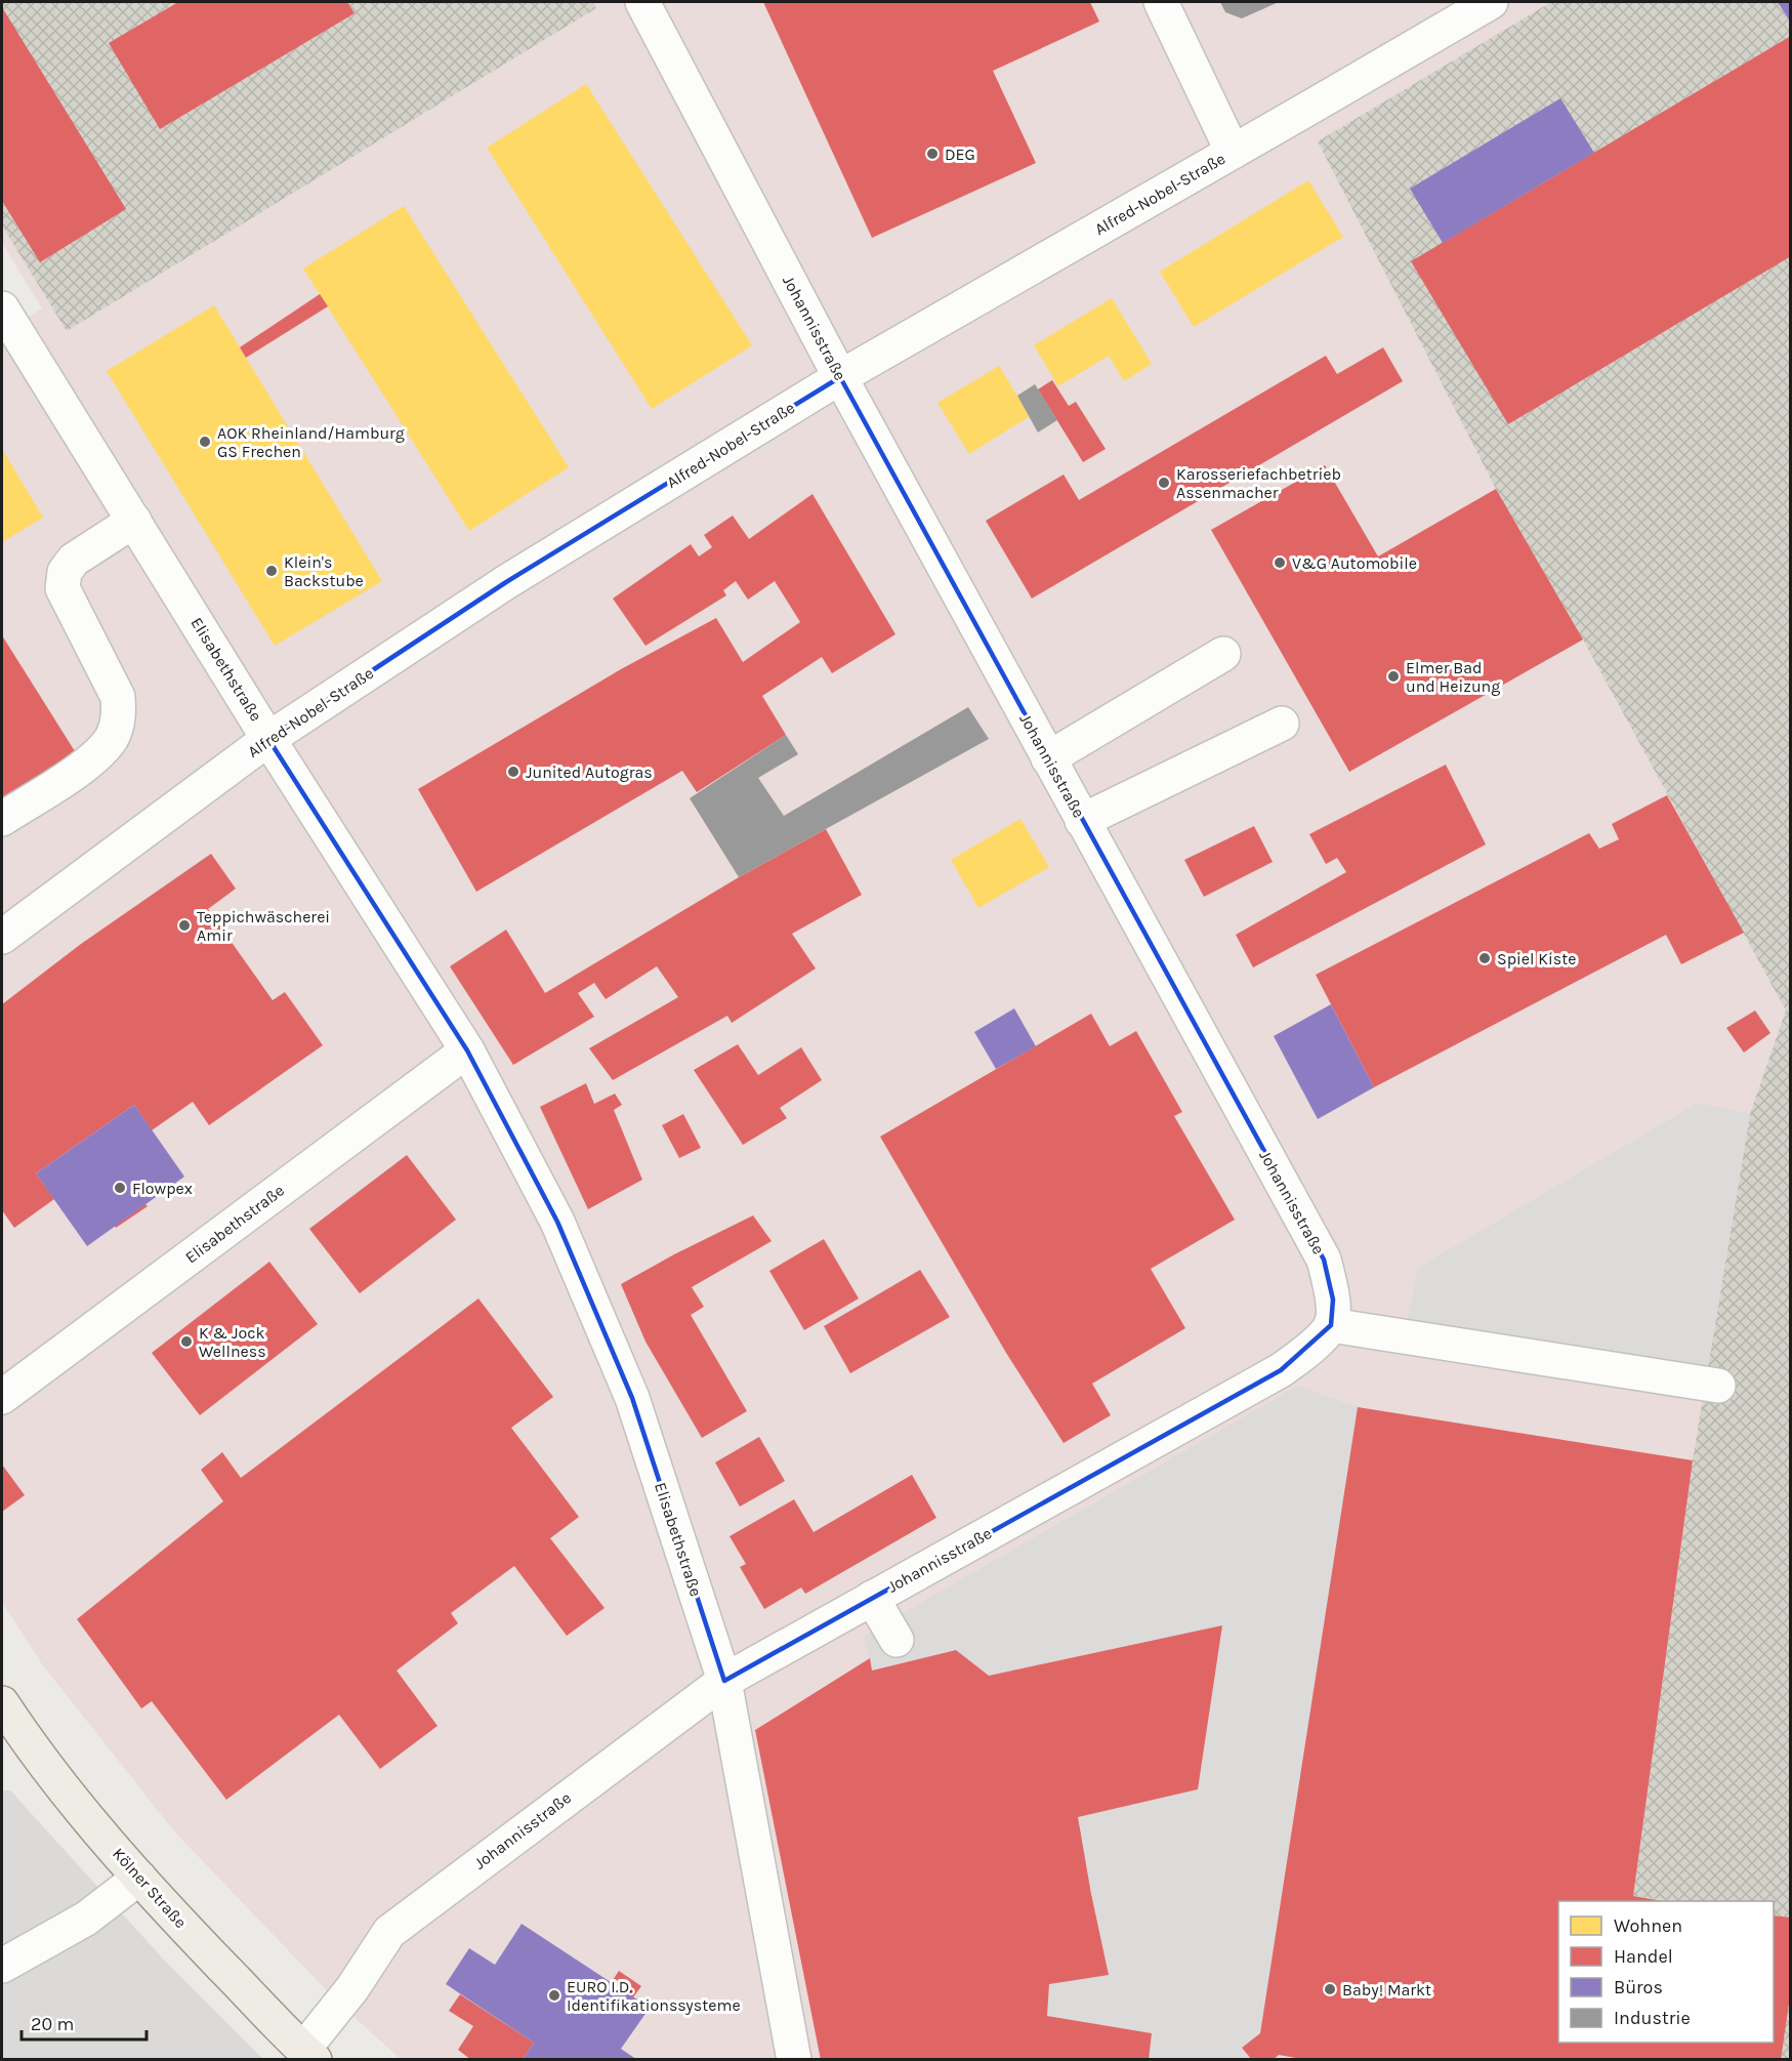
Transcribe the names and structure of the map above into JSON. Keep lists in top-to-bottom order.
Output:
{
  "streets": {
    "main road": ["Kölner Straße"],
    "street": ["Alfred-Nobel-Straße", "Johannisstraße", "Elisabethstraße"]
  },
  "crossings": [
    ["Alfred-Nobel-Straße", "Johannisstraße"],
    ["Alfred-Nobel-Straße", "Elisabethstraße"],
    ["Johannisstraße", "Elisabethstraße"],
    ["Johannisstraße", "Kölner Straße"]
  ],
  "places": [
    "DEG",
    "AOK Rheinland/Hamburg GS Frechen",
    "Karosseriefachbetrieb Assenmacher",
    "V&G Automobile",
    "Klein's Backstube",
    "Elmer Bad und Heizung",
    "Junited Autogras",
    "Teppichwäscherei Amir",
    "Spiel Kiste",
    "Flowpex",
    "K & Jock Wellness",
    "Baby! Markt",
    "EURO I.D. Identifikationssysteme"
  ],
  "legend": [
    "Wohnen",
    "Handel",
    "Büros",
    "Industrie"
  ],
  "scale_bar": "20 m"
}
